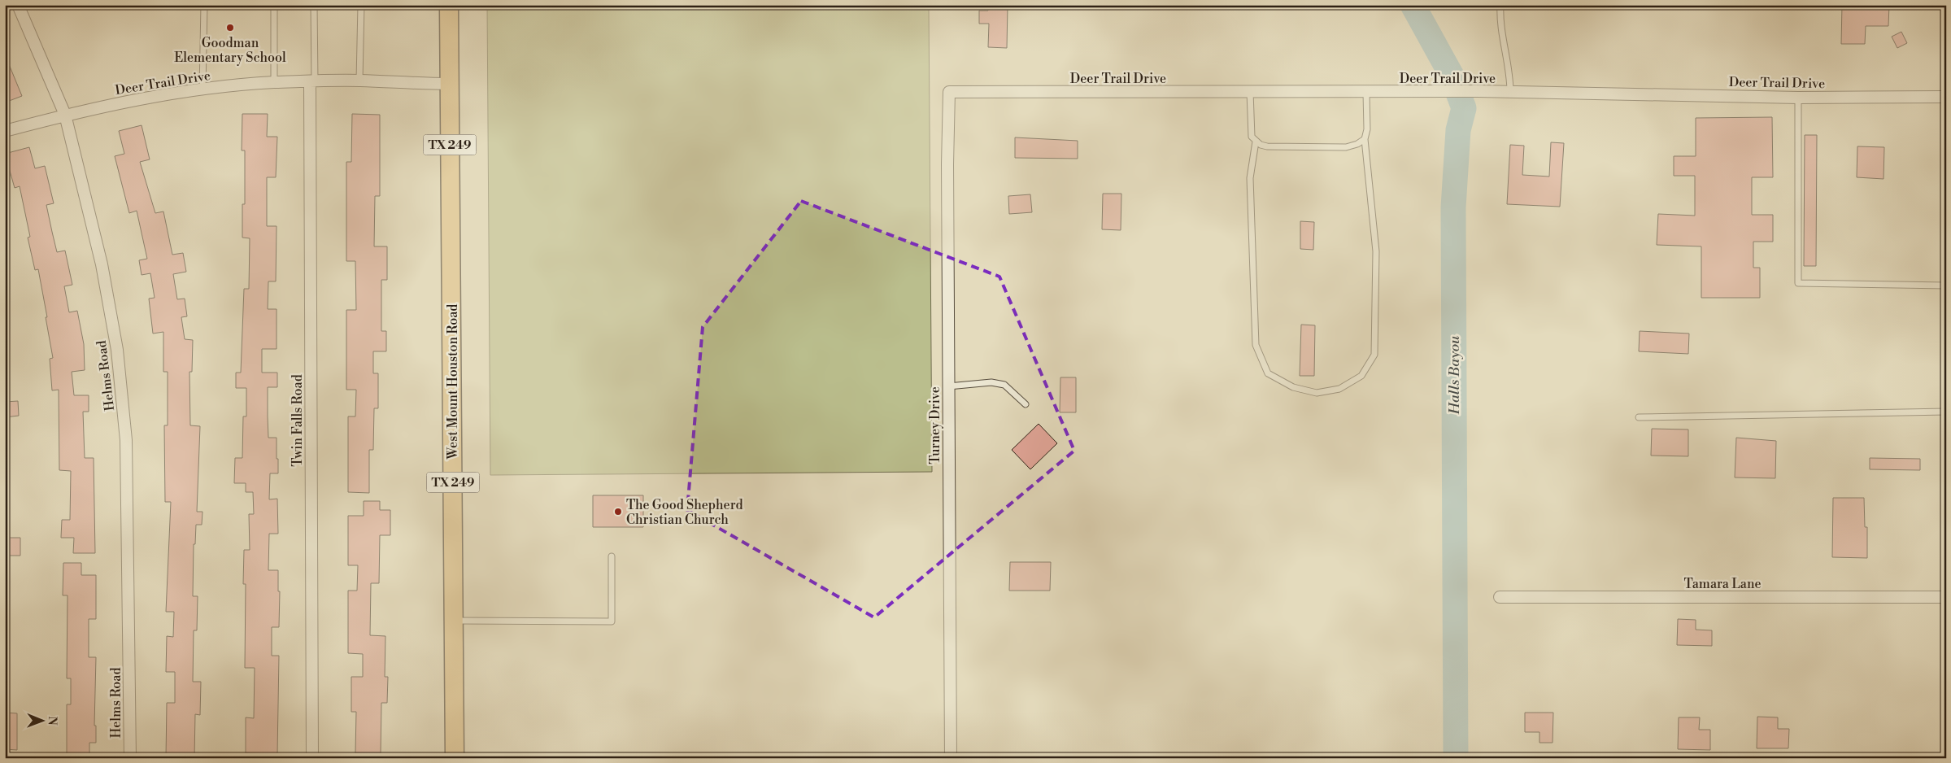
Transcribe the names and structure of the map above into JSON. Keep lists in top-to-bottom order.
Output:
{
  "streets": {
    "main road": ["TX 249", "West Mount Houston Road"],
    "street": [
      "Deer Trail Drive",
      "Helms Road",
      "Twin Falls Road",
      "Turney Drive",
      "Tamara Lane"
    ]
  },
  "crossings": [
    ["Deer Trail Drive", "Helms Road"],
    ["Deer Trail Drive", "West Mount Houston Road"],
    ["Deer Trail Drive", "Twin Falls Road"],
    ["Deer Trail Drive", "Turney Drive"]
  ],
  "water": ["Halls Bayou"],
  "places": ["Goodman Elementary School", "The Good Shepherd Christian Church"],
  "north": "right"
}
